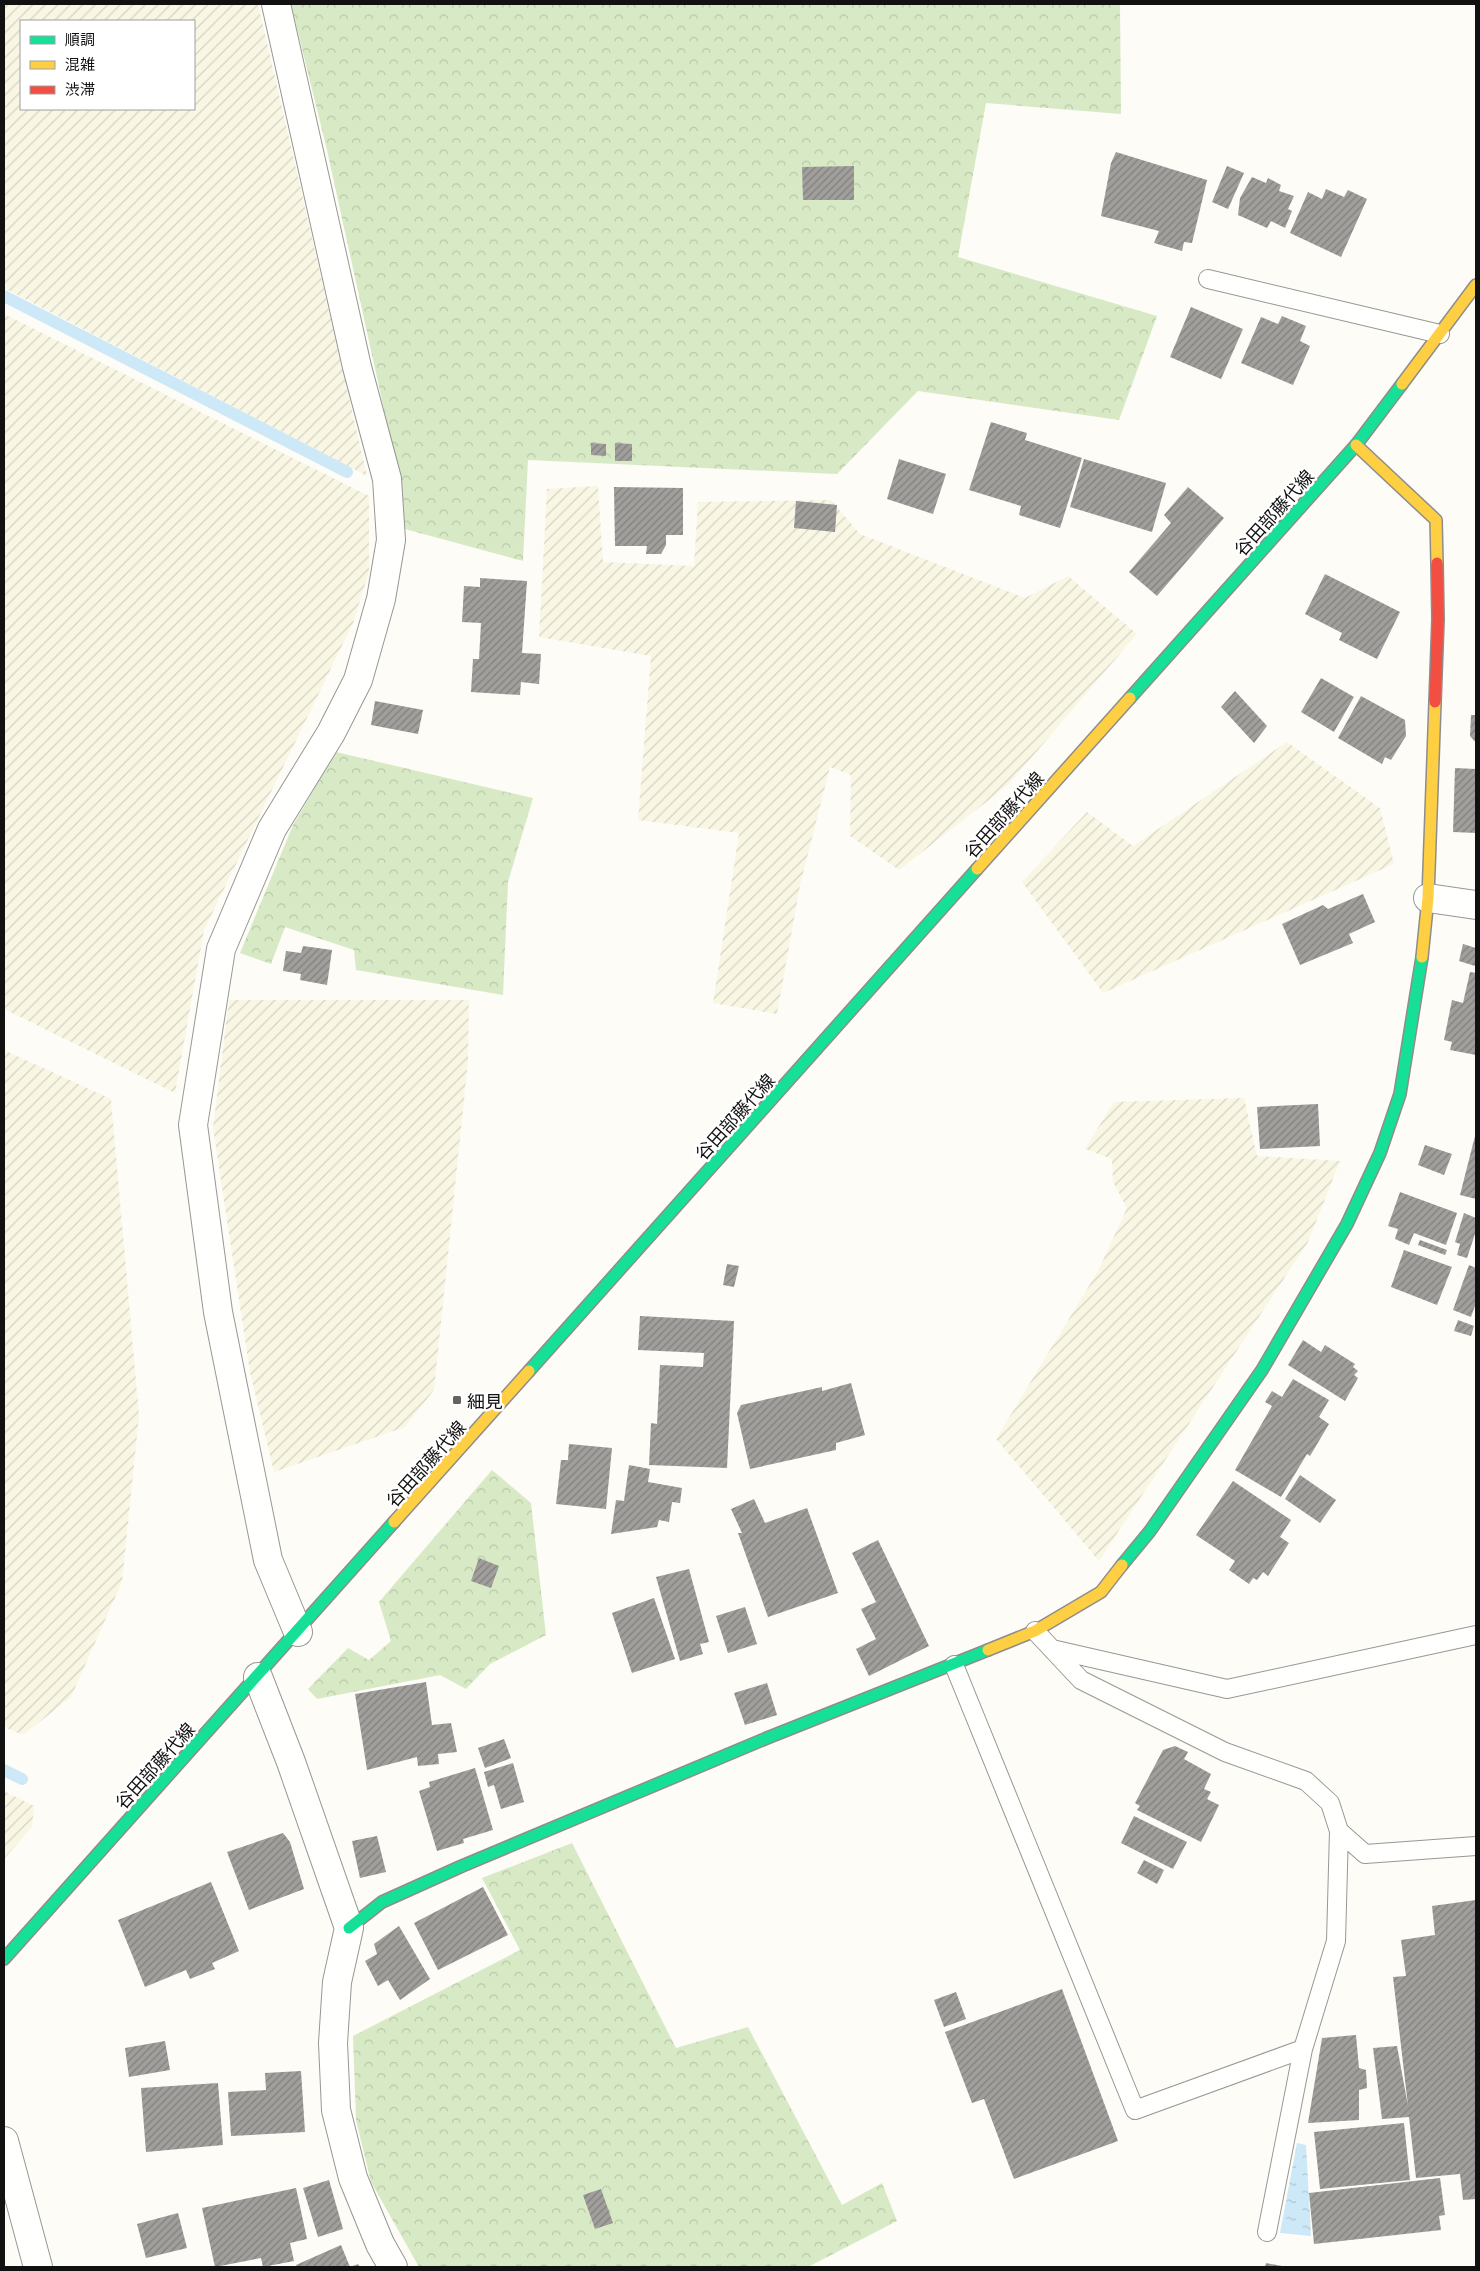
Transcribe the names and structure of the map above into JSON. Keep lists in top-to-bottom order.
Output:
{
  "streets": {
    "main road": ["谷田部藤代線"]
  },
  "places": {
    "transit": ["細見"]
  },
  "legend": ["順調", "混雑", "渋滞"]
}
